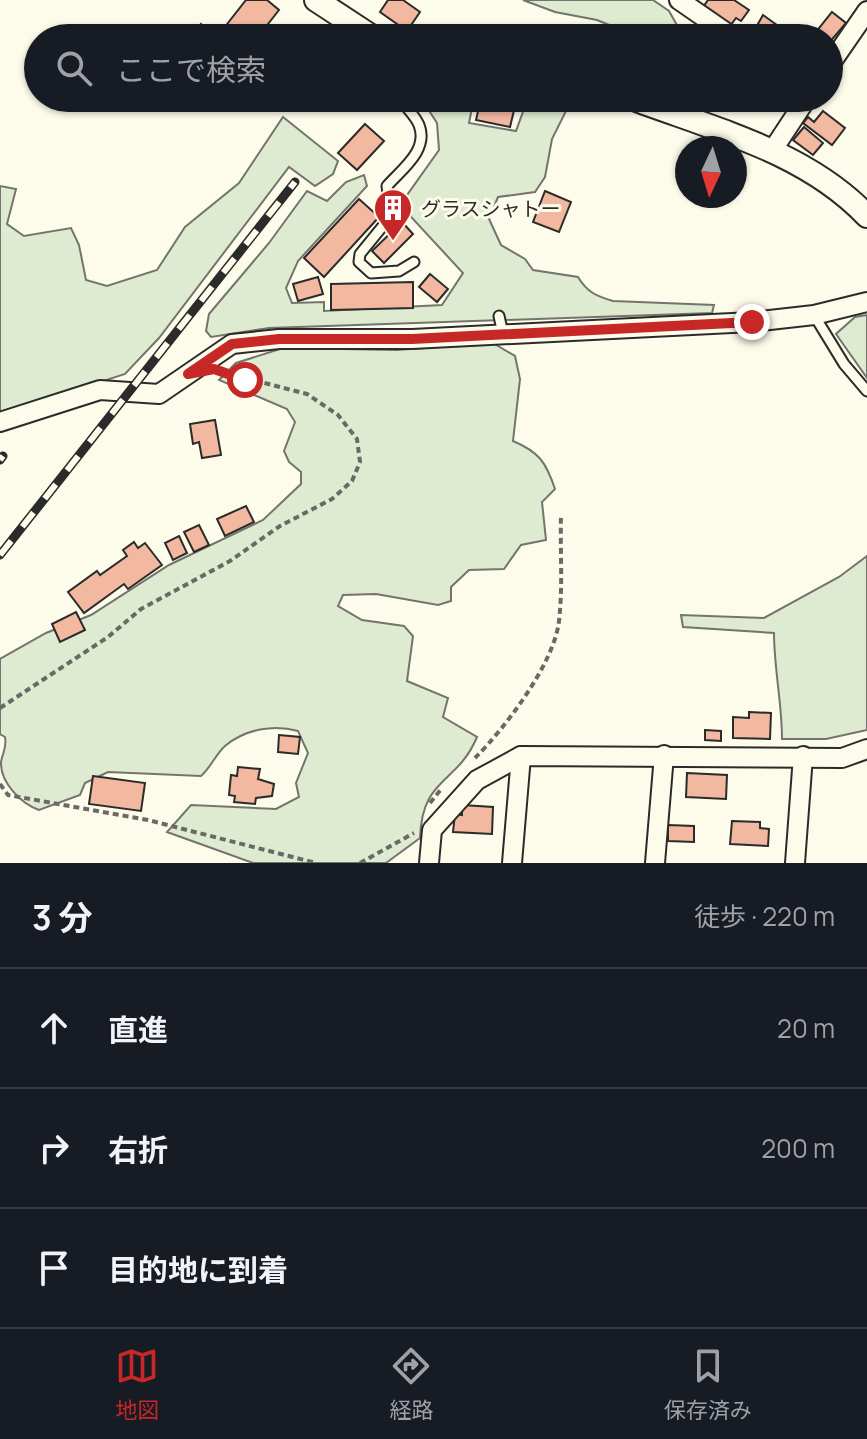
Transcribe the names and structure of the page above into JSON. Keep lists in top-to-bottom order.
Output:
{
  "places": {
    "building": ["グラスシャトー"]
  },
  "north": "bottom",
  "page": {
    "search": "ここで検索",
    "heading": ["3 分", "徒歩 · 220 m"],
    "list": [
      ["直進", "20 m"],
      ["右折", "200 m"],
      "目的地に到着"
    ],
    "nav": ["地図", "経路", "保存済み"]
  }
}
